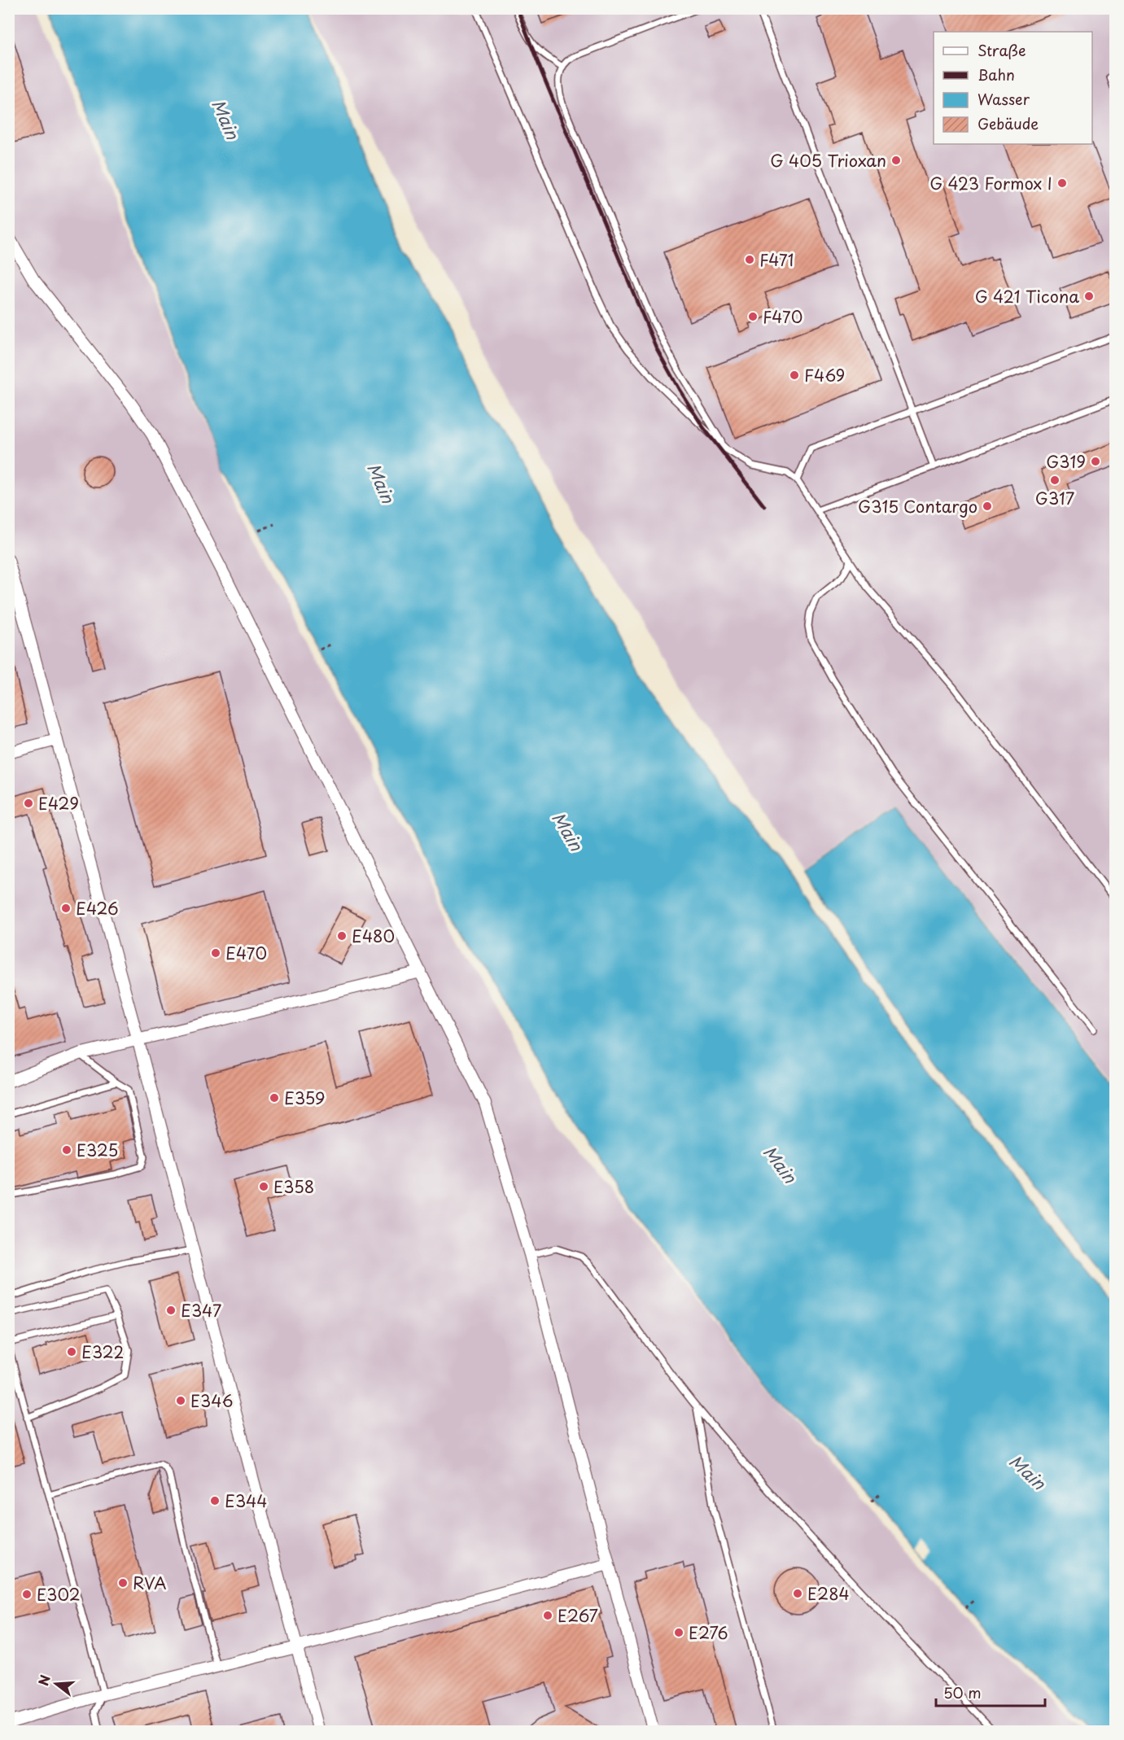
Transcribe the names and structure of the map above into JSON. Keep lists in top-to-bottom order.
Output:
{
  "water": ["Main"],
  "places": [
    "G 405 Trioxan",
    "G 423 Formox I",
    "F471",
    "G 421 Ticona",
    "F470",
    "F469",
    "G319",
    "G317",
    "G315 Contargo",
    "E429",
    "E426",
    "E480",
    "E470",
    "E359",
    "E325",
    "E358",
    "E347",
    "E322",
    "E346",
    "E344",
    "RVA",
    "E284",
    "E302",
    "E267",
    "E276"
  ],
  "legend": [
    "Straße",
    "Bahn",
    "Wasser",
    "Gebäude"
  ],
  "scale_bar": "50 m",
  "north": "left"
}
